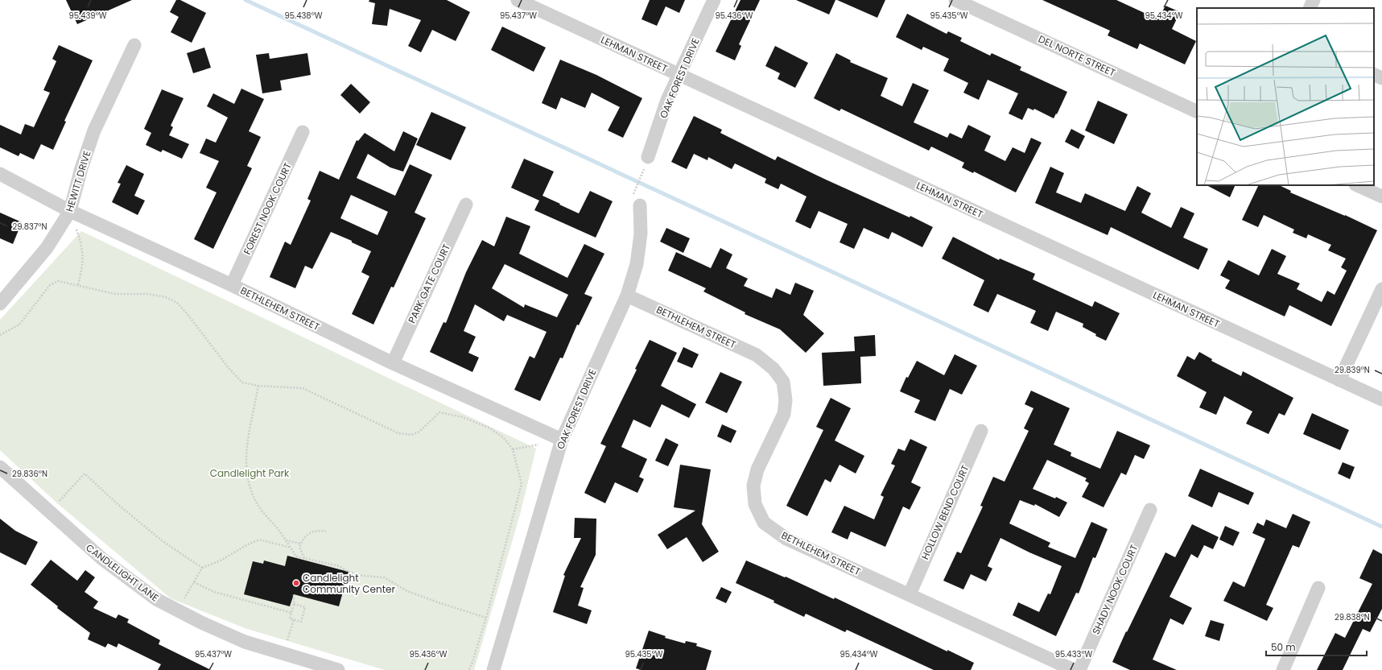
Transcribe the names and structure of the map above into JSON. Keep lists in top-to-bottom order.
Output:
{
  "streets": {
    "street": [
      "LEHMAN STREET",
      "DEL NORTE STREET",
      "OAK FOREST DRIVE",
      "HEWITT DRIVE",
      "FOREST NOOK COURT",
      "PARK GATE COURT",
      "BETHLEHEM STREET",
      "HOLLOW BEND COURT",
      "CANDLELIGHT LANE",
      "SHADY NOOK COURT"
    ]
  },
  "crossings": [
    ["LEHMAN STREET", "OAK FOREST DRIVE"],
    ["OAK FOREST DRIVE", "BETHLEHEM STREET"],
    ["HEWITT DRIVE", "BETHLEHEM STREET"],
    ["FOREST NOOK COURT", "BETHLEHEM STREET"],
    ["PARK GATE COURT", "BETHLEHEM STREET"],
    ["BETHLEHEM STREET", "HOLLOW BEND COURT"]
  ],
  "parks": ["Candlelight Park"],
  "places": ["Candlelight Community Center"],
  "scale_bar": "50 m",
  "coordinates": [
    "95.439°W",
    "95.438°W",
    "95.437°W",
    "95.436°W",
    "95.435°W",
    "95.434°W",
    "29.837°N",
    "29.839°N",
    "29.836°N",
    "29.838°N",
    "95.433°W"
  ]
}
